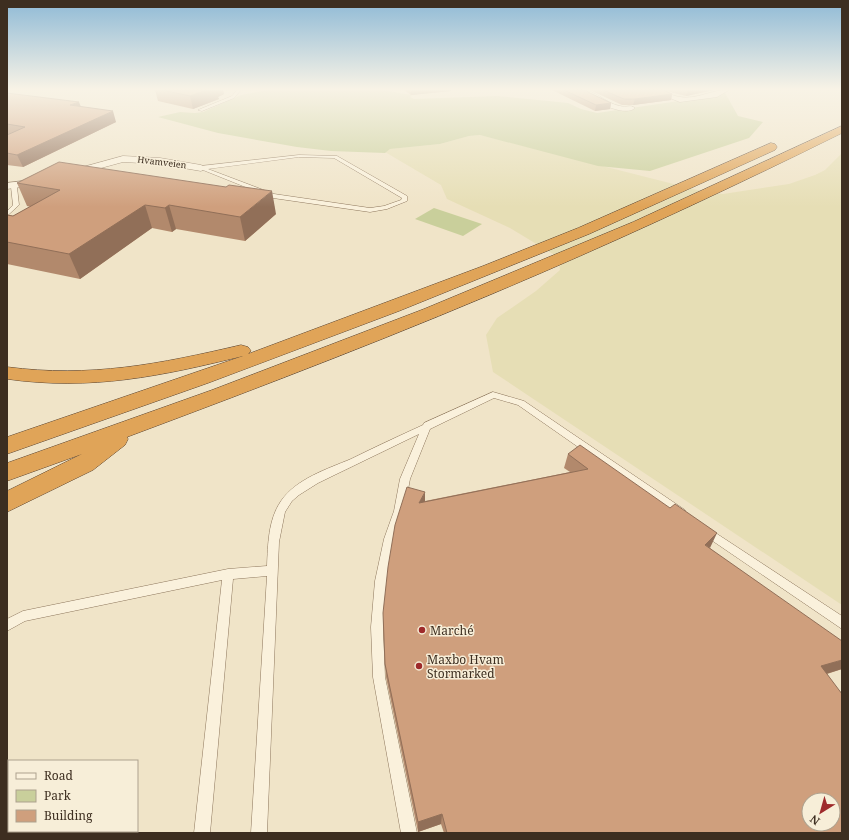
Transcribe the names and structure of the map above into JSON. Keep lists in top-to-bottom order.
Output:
{
  "streets": {
    "street": ["Hvamveien"]
  },
  "places": ["Marché", "Maxbo Hvam Stormarked"],
  "legend": ["Road", "Park", "Building"],
  "north": "bottom left"
}
